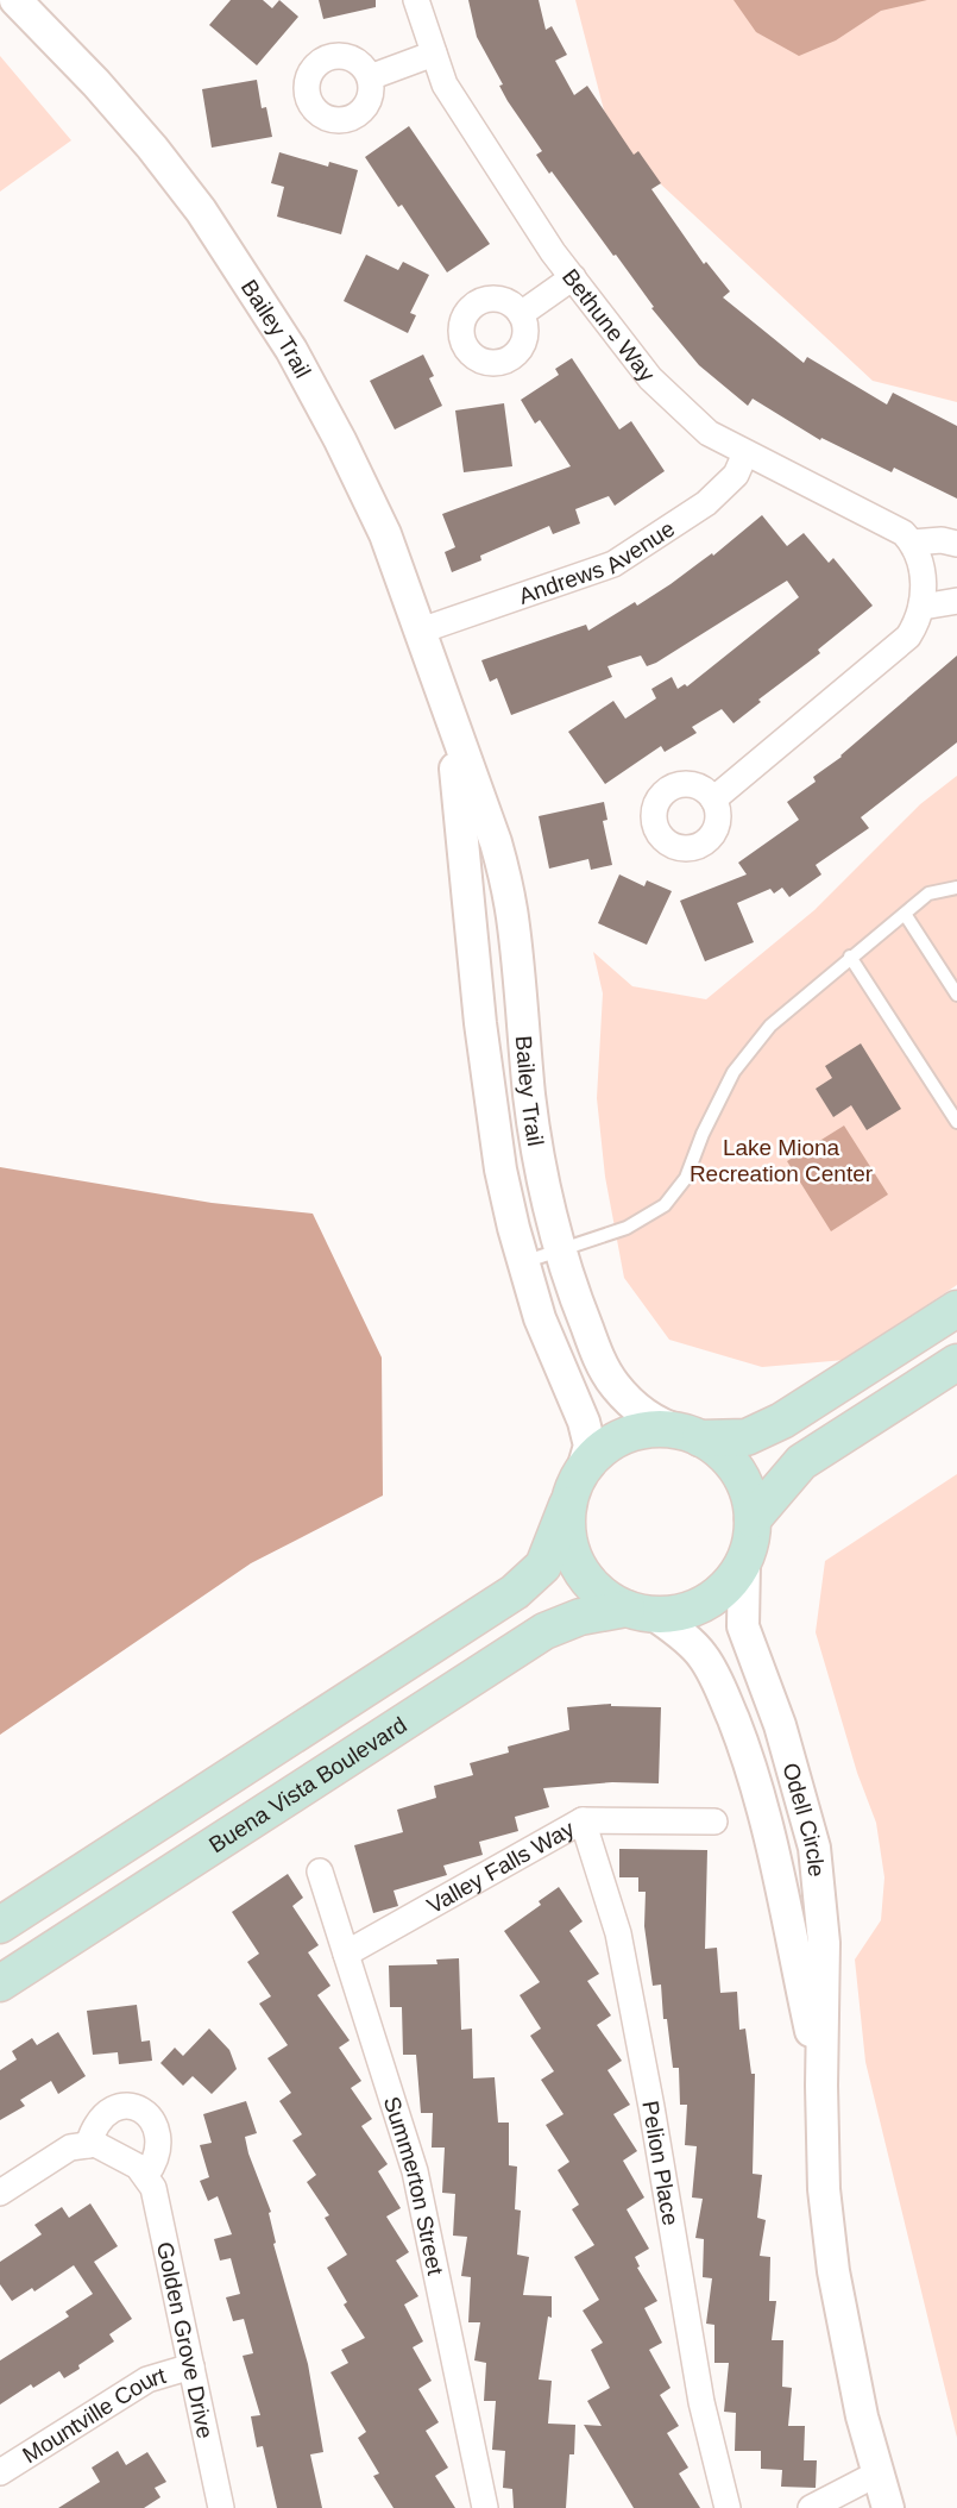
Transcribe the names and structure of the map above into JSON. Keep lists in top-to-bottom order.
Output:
{
  "streets": {
    "main road": ["Buena Vista Boulevard"],
    "street": [
      "Bethune Way",
      "Bailey Trail",
      "Andrews Avenue",
      "Odell Circle",
      "Valley Falls Way",
      "Pelion Place",
      "Summerton Street",
      "Golden Grove Drive",
      "Mountville Court"
    ]
  },
  "crossings": [
    ["Bethune Way", "Andrews Avenue"],
    ["Bailey Trail", "Andrews Avenue"],
    ["Bailey Trail", "Buena Vista Boulevard"],
    ["Bailey Trail", "Odell Circle"],
    ["Buena Vista Boulevard", "Odell Circle"],
    ["Valley Falls Way", "Pelion Place"],
    ["Valley Falls Way", "Summerton Street"],
    ["Golden Grove Drive", "Mountville Court"]
  ],
  "parks": ["Lake Miona Recreation Center"]
}
